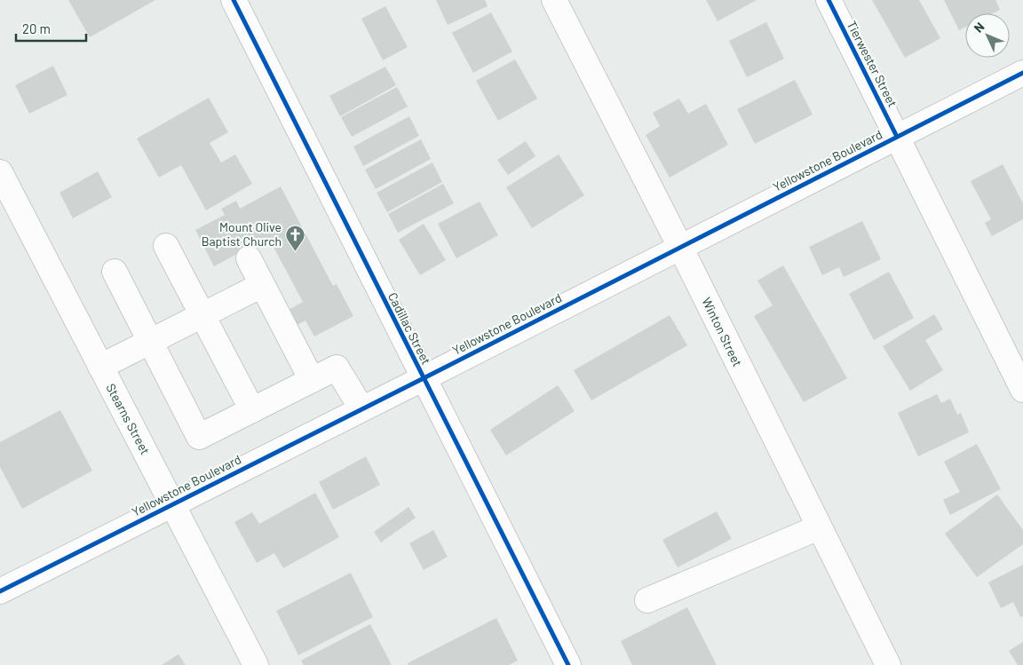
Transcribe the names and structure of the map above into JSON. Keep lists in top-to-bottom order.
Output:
{
  "streets": {
    "street": [
      "Tierwester Street",
      "Yellowstone Boulevard",
      "Cadillac Street",
      "Winton Street",
      "Stearns Street"
    ]
  },
  "crossings": [
    ["Tierwester Street", "Yellowstone Boulevard"],
    ["Yellowstone Boulevard", "Cadillac Street"],
    ["Yellowstone Boulevard", "Winton Street"],
    ["Yellowstone Boulevard", "Stearns Street"]
  ],
  "places": {
    "church": ["Mount Olive Baptist Church"]
  },
  "scale_bar": "20 m",
  "north": "top left"
}
